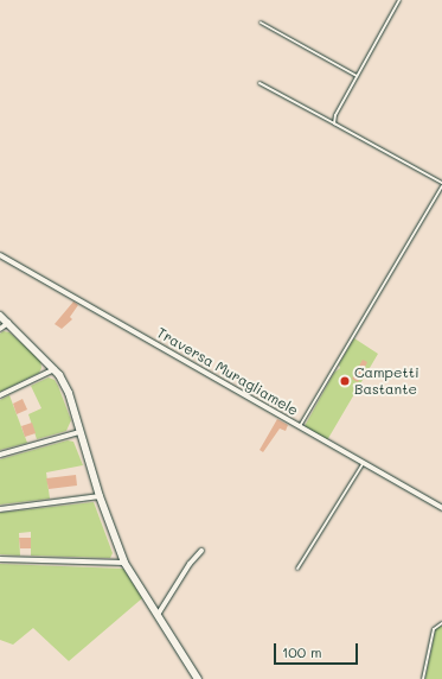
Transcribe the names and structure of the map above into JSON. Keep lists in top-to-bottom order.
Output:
{
  "streets": {
    "street": ["Traversa Muragliamele"]
  },
  "places": ["Campetti Bastante"],
  "scale_bar": "100 m"
}
